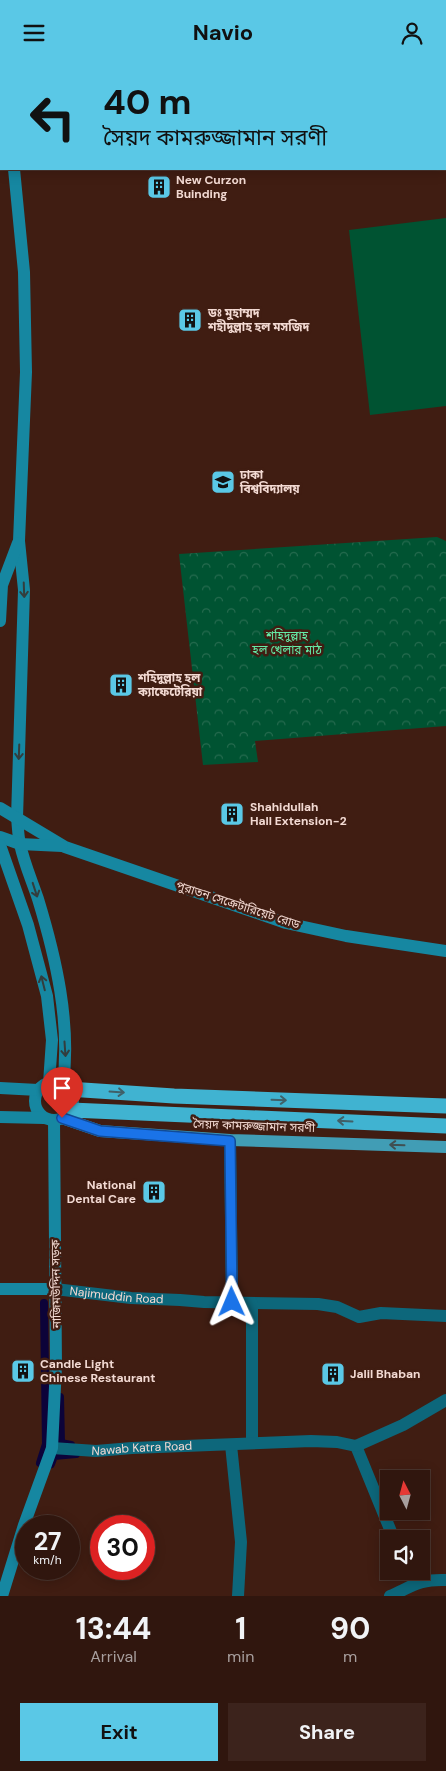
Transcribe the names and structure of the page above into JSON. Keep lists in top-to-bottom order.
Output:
{
  "streets": {
    "main road": ["পুরাতন সেক্রেটারিয়েট রোড", "সৈয়দ কামরুজ্জামান সরণী", "নাজিমউদ্দিন সড়ক"],
    "street": ["Najimuddin Road", "Nawab Katra Road"]
  },
  "crossings": [
    ["সৈয়দ কামরুজ্জামান সরণী", "নাজিমউদ্দিন সড়ক"],
    ["নাজিমউদ্দিন সড়ক", "Najimuddin Road"],
    ["নাজিমউদ্দিন সড়ক", "Nawab Katra Road"]
  ],
  "one_way": ["সৈয়দ কামরুজ্জামান সরণী"],
  "parks": ["শহিদুল্লাহ হল খেলার মাঠ"],
  "places": {
    "building": [
      "New Curzon Buinding",
      "ডঃ মুহাম্মদ শহীদুল্লাহ হল মসজিদ",
      "শহিদুল্লাহ হল ক্যাফেটেরিয়া",
      "Shahidullah Hall Extension-2",
      "National Dental Care",
      "Candle Light Chinese Restaurant",
      "Jalil Bhaban"
    ],
    "school or university": ["ঢাকা বিশ্ববিদ্যালয়"]
  },
  "north": "top",
  "page": {
    "header": "Navio",
    "turn": ["40 m", "সৈয়দ কামরুজ্জামান সরণী"],
    "speed": "27 km/h",
    "limit": "30",
    "eta": [
      "13:44",
      "Arrival",
      "1",
      "min",
      "90",
      "m"
    ],
    "buttons": ["Exit", "Share"]
  }
}
